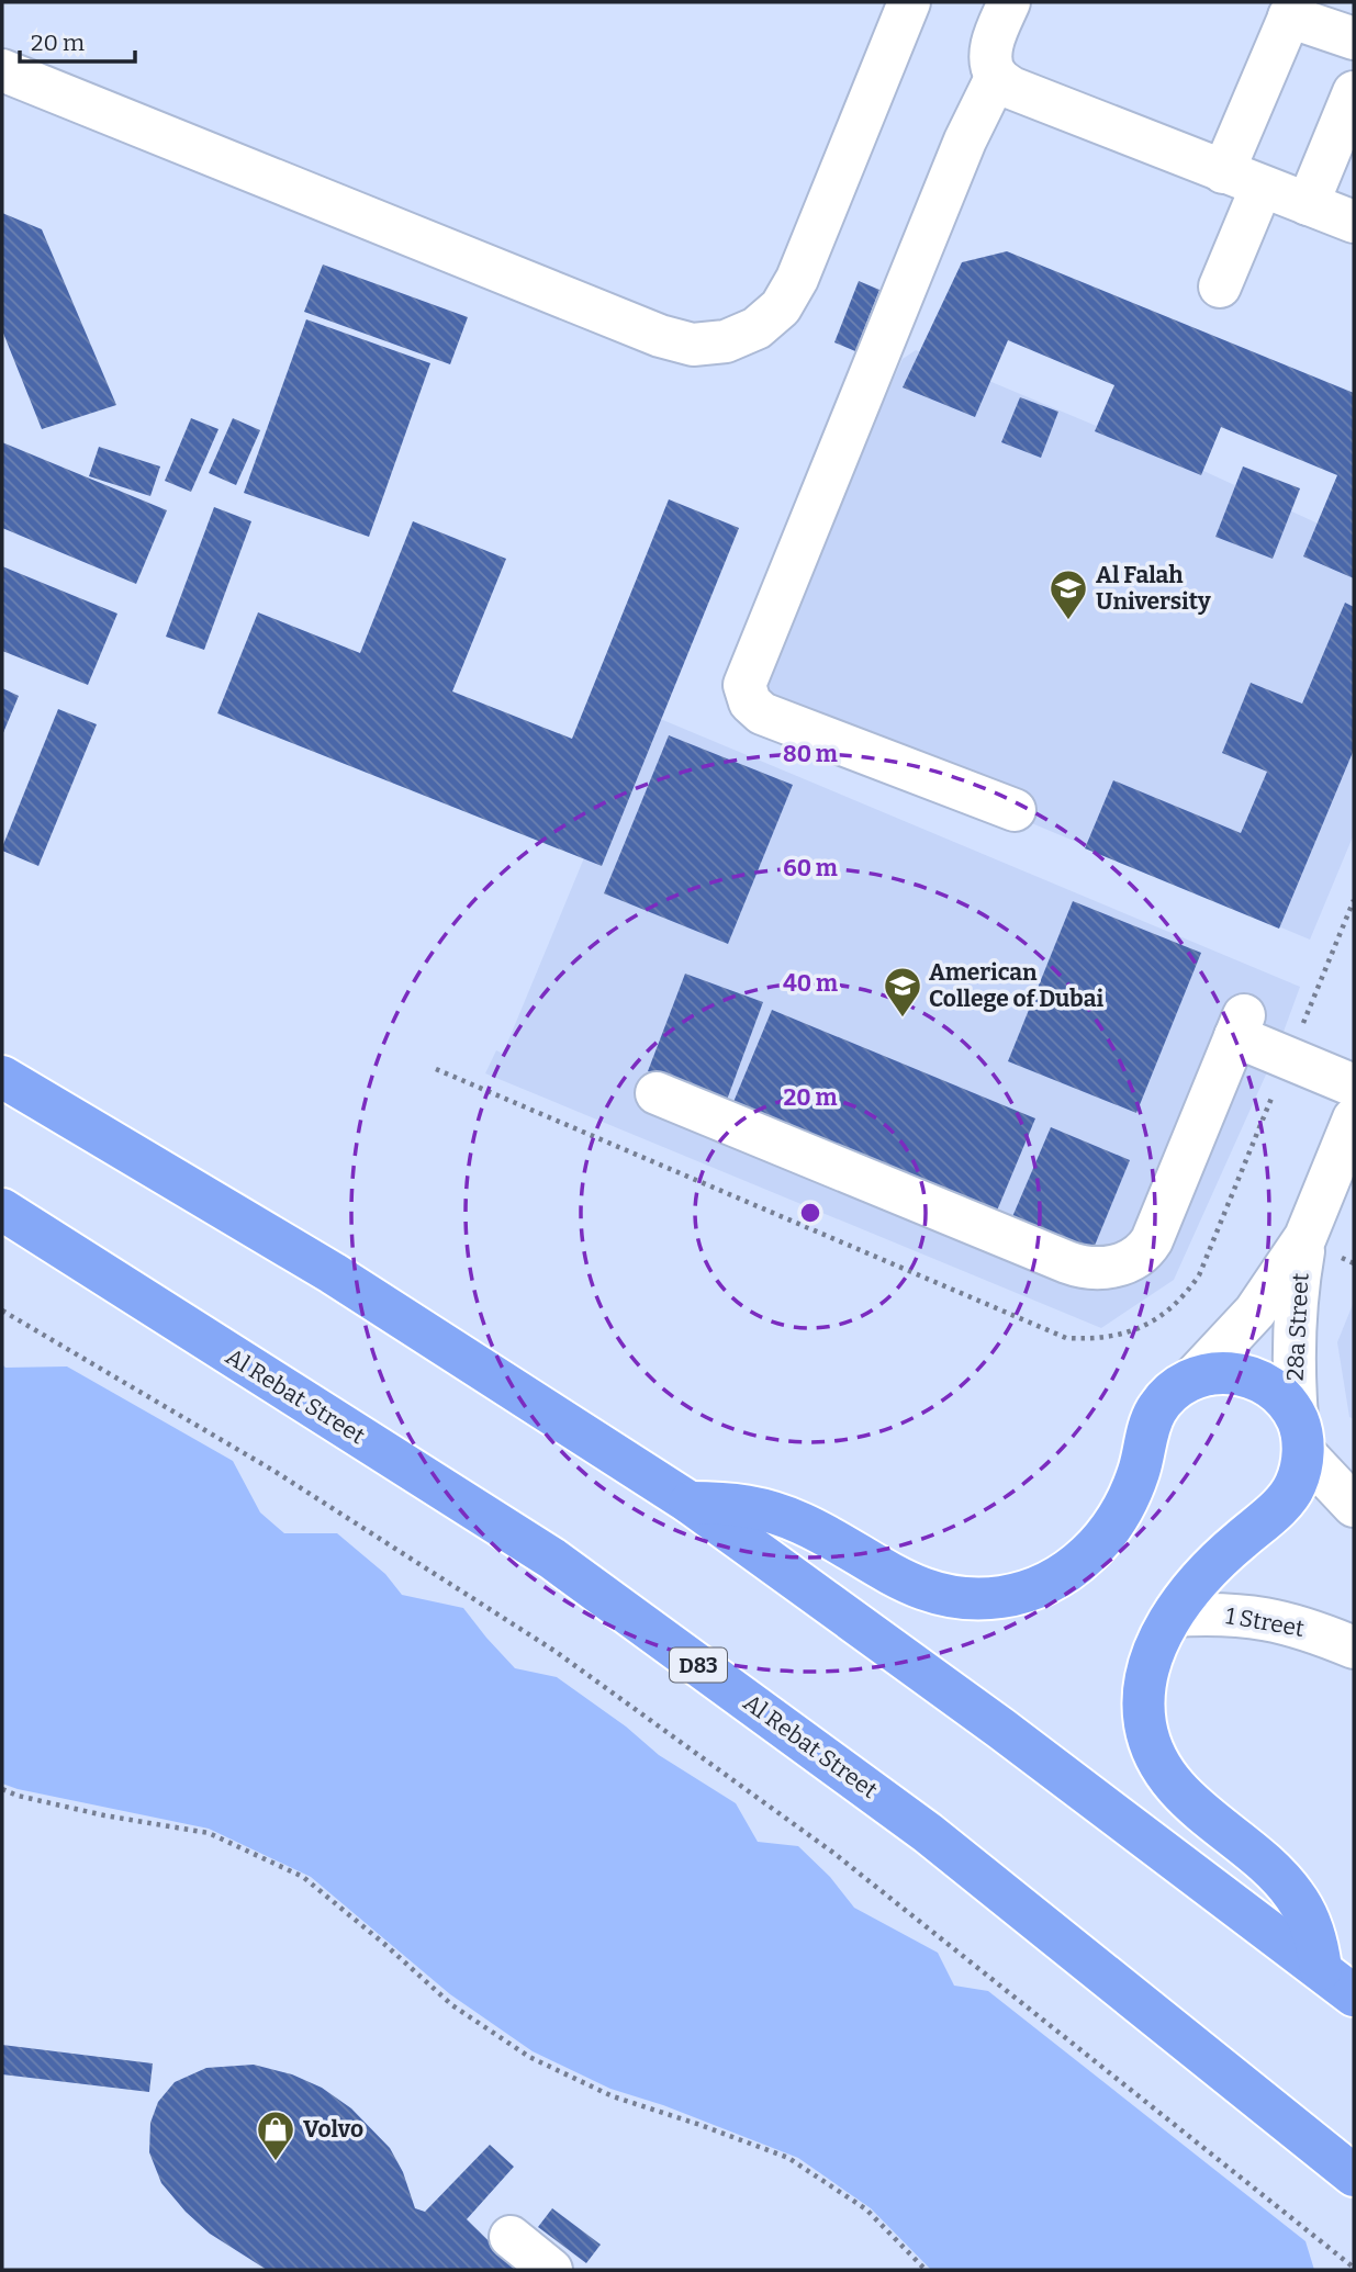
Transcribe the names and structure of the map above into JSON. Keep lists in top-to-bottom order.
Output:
{
  "streets": {
    "highway": ["Al Rebat Street", "D83"],
    "street": ["28a Street", "1 Street"]
  },
  "places": {
    "school or university": ["Al Falah University", "American College of Dubai"],
    "shop": ["Volvo"]
  },
  "scale_bar": "20 m",
  "rings": [
    "80 m",
    "60 m",
    "40 m",
    "20 m"
  ]
}
